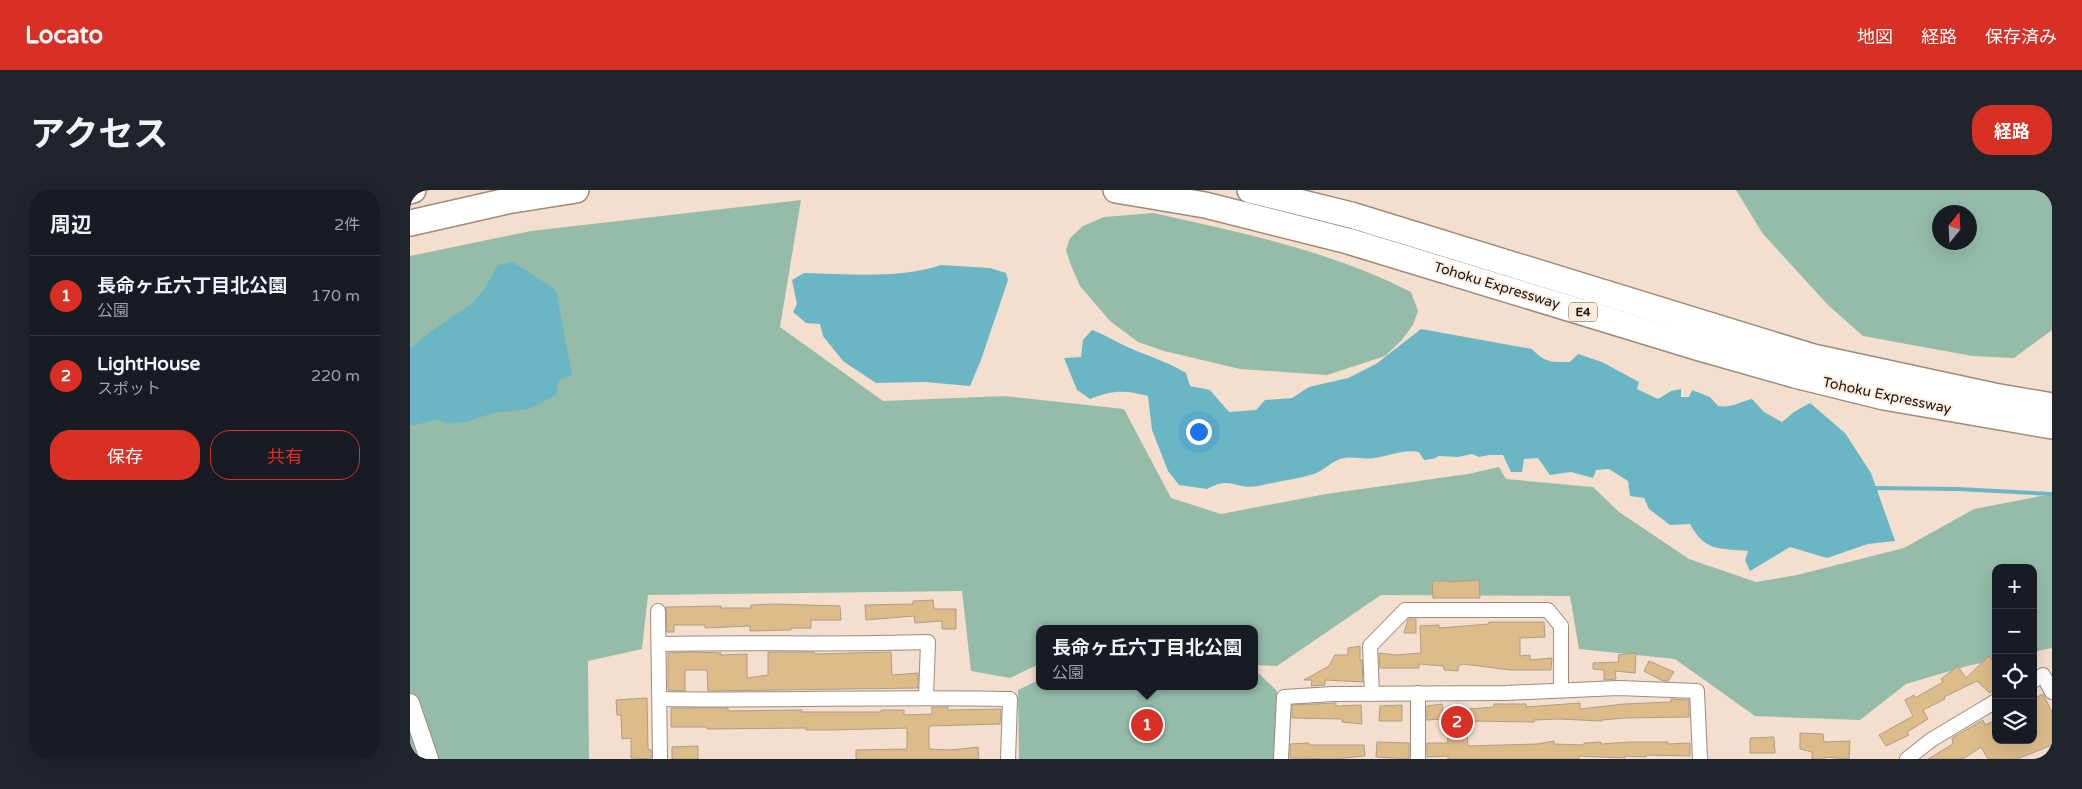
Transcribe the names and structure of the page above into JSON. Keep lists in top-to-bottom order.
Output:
{
  "streets": {
    "highway": ["Tohoku Expressway", "E4"]
  },
  "north": "top",
  "page": {
    "header": "Locato",
    "nav": ["地図", "経路", "保存済み"],
    "title": "アクセス",
    "buttons": [
      "経路",
      ["保存", "共有"]
    ],
    "heading": ["周辺", "2件"],
    "list": [
      {
        "mark": "1",
        "name": "長命ヶ丘六丁目北公園",
        "note": "公園",
        "value": "170 m"
      },
      {
        "mark": "2",
        "name": "LightHouse",
        "note": "スポット",
        "value": "220 m"
      }
    ],
    "map_buttons": ["+", "−"],
    "popup": ["長命ヶ丘六丁目北公園", "公園"],
    "pins": ["2", "1"]
  }
}
